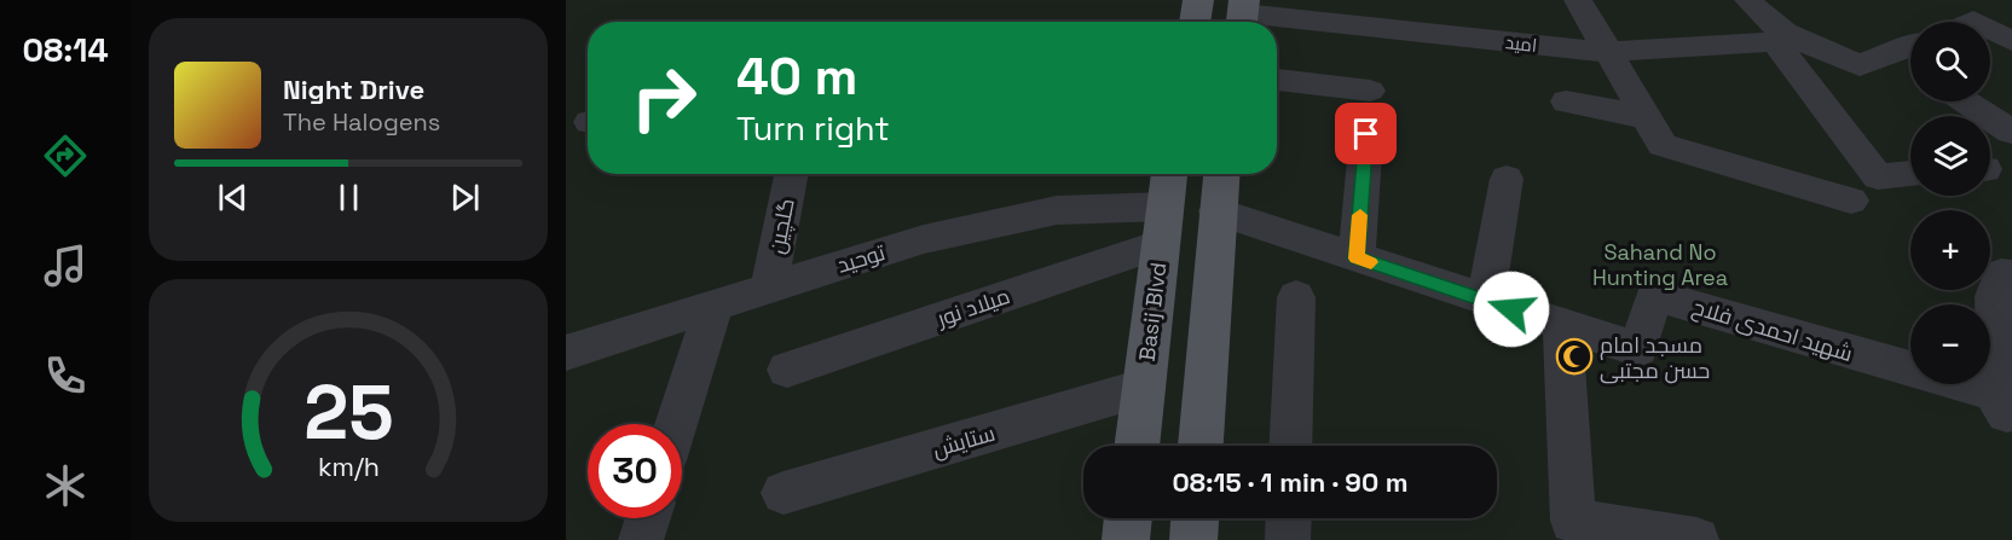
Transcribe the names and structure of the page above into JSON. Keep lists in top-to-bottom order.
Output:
{
  "streets": {
    "main road": ["Basij Blvd"],
    "street": [
      "امید",
      "گلچین",
      "توحید",
      "میلاد نور",
      "شهید احمدی فلاح",
      "ستایش"
    ]
  },
  "crossings": [
    ["گلچین", "توحید"],
    ["توحید", "میلاد نور"],
    ["توحید", "Basij Blvd"],
    ["میلاد نور", "Basij Blvd"],
    ["Basij Blvd", "ستایش"]
  ],
  "parks": ["Sahand No Hunting Area"],
  "places": {
    "mosque": ["مسجد امام حسن مجتبی"]
  },
  "page": {
    "tabs": "08:14",
    "map_buttons": ["+", "−"],
    "turn": ["40 m", "Turn right"],
    "song": ["Night Drive", "The Halogens"],
    "limit": "30",
    "trip": "08:15 · 1 min · 90 m",
    "gauge": ["25", "km/h"]
  }
}
